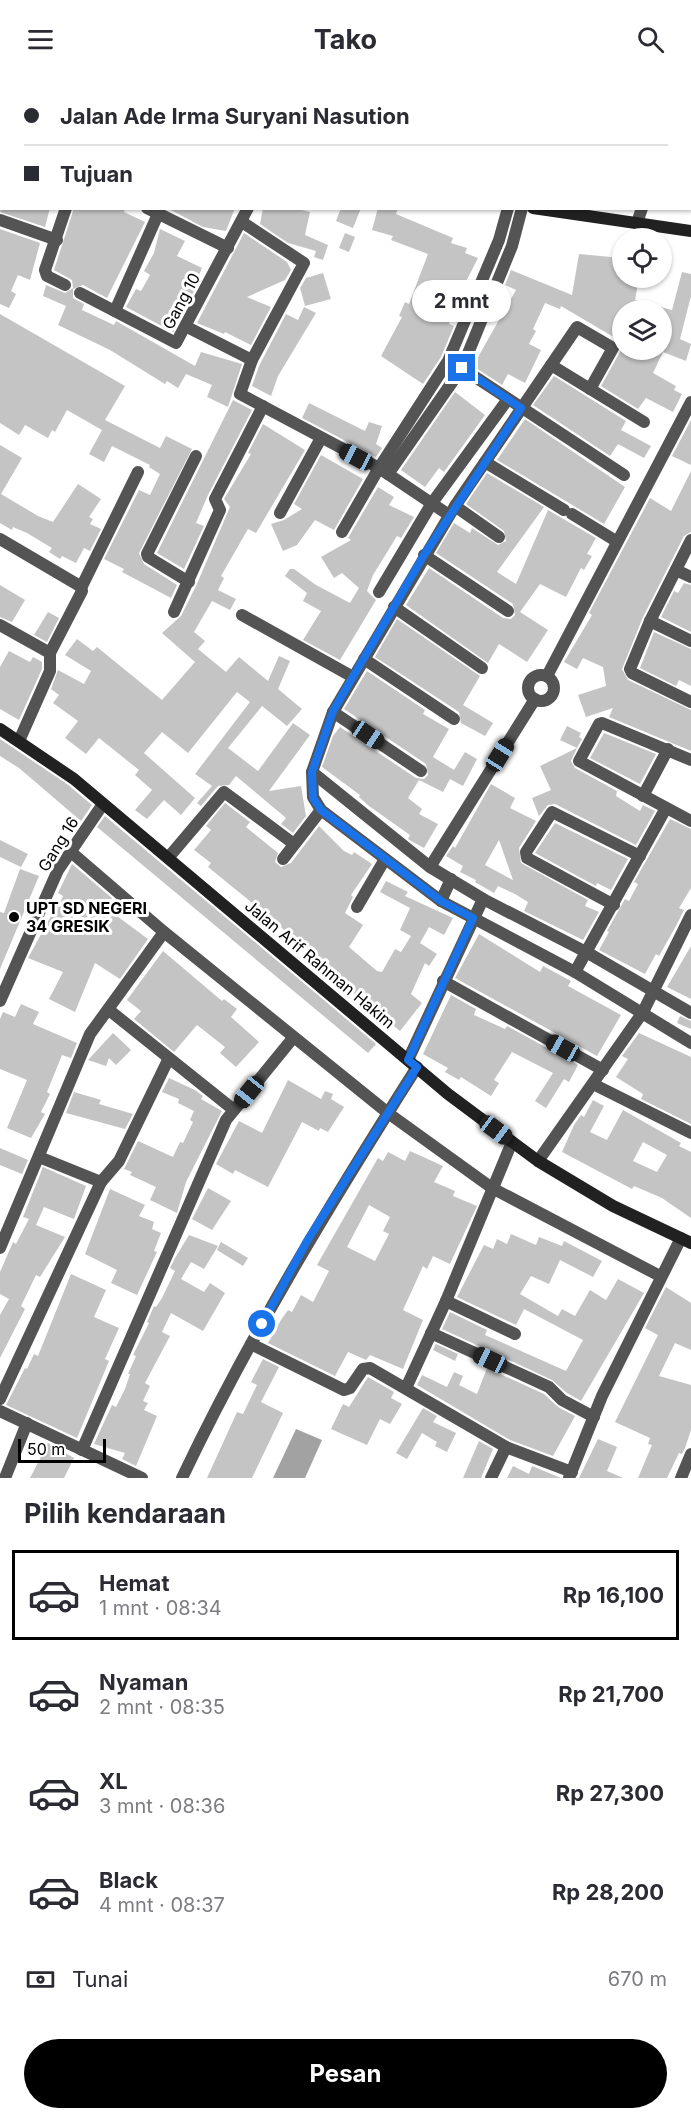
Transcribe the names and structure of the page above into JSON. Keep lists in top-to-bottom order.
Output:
{
  "streets": {
    "main road": ["Jalan Arif Rahman Hakim"],
    "street": ["Gang 10", "Gang 16"]
  },
  "crossings": [
    ["Gang 16", "Jalan Arif Rahman Hakim"]
  ],
  "places": ["UPT SD NEGERI 34 GRESIK"],
  "scale_bar": "50 m",
  "page": {
    "header": "Tako",
    "banner": ["Jalan Ade Irma Suryani Nasution", "Tujuan"],
    "bubble": "2 mnt",
    "scale": "50 m",
    "heading": "Pilih kendaraan",
    "list": [
      {
        "name": "Hemat",
        "note": "1 mnt · 08:34",
        "value": "Rp 16,100"
      },
      {
        "name": "Nyaman",
        "note": "2 mnt · 08:35",
        "value": "Rp 21,700"
      },
      {
        "name": "XL",
        "note": "3 mnt · 08:36",
        "value": "Rp 27,300"
      },
      {
        "name": "Black",
        "note": "4 mnt · 08:37",
        "value": "Rp 28,200"
      }
    ],
    "pay": ["Tunai", "670 m"],
    "buttons": "Pesan"
  }
}
